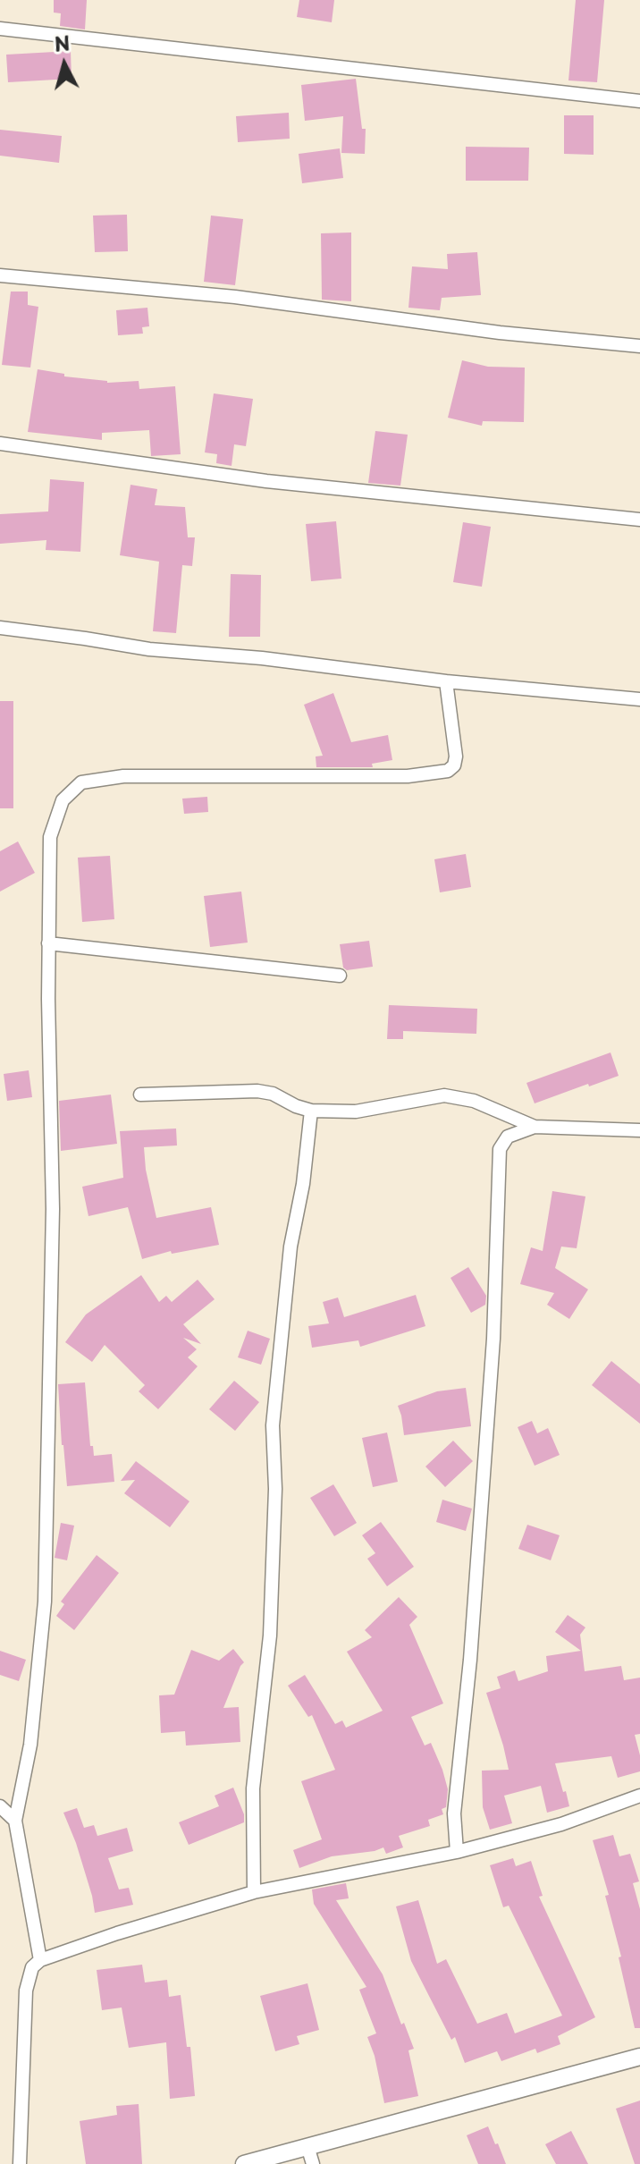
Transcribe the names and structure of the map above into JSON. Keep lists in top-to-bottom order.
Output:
{
  "north": "top"
}
